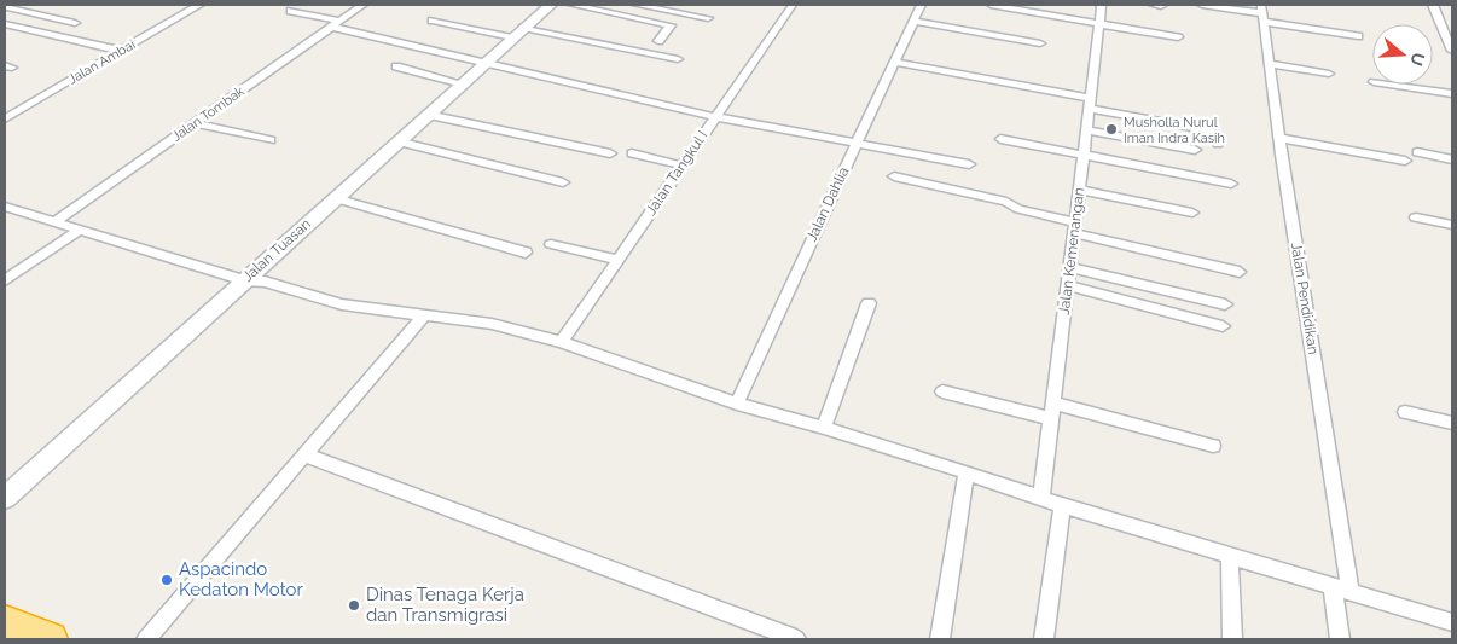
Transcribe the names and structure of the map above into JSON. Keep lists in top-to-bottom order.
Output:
{
  "streets": {
    "street": [
      "Jalan Ambai",
      "Jalan Tombak",
      "Jalan Tangkul I",
      "Jalan Dahlia",
      "Jalan Tuasan",
      "Jalan Kemenangan",
      "Jalan Pendidikan"
    ]
  },
  "places": ["Musholla Nurul Iman Indra Kasih", "Aspacindo Kedaton Motor", "Dinas Tenaga Kerja dan Transmigrasi"],
  "north": "right"
}
